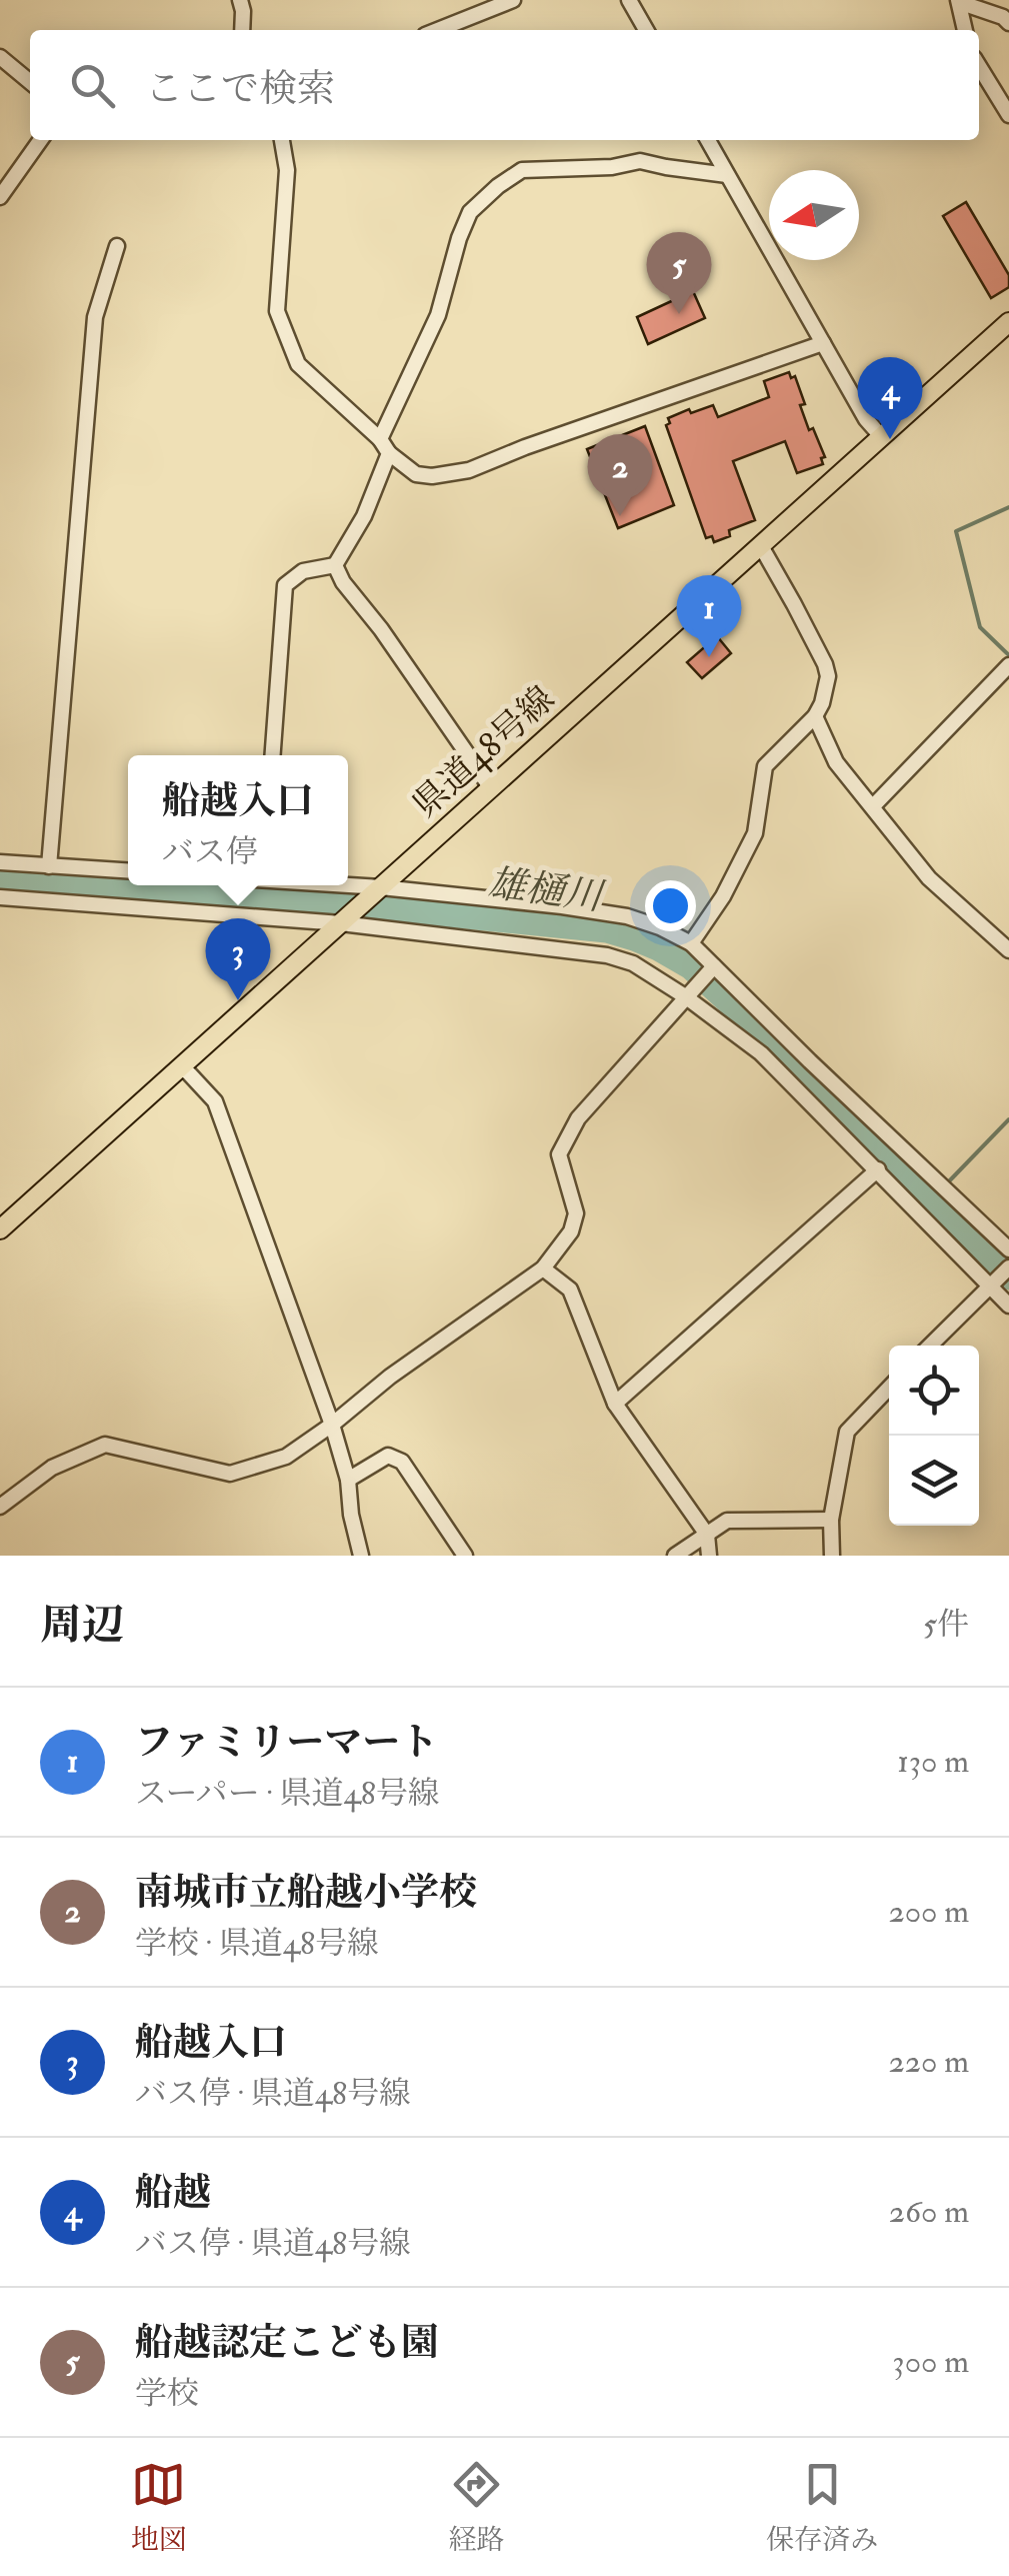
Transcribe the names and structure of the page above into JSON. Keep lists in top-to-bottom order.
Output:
{
  "streets": {
    "main road": ["県道48号線"]
  },
  "water": ["雄樋川"],
  "north": "left",
  "page": {
    "search": "ここで検索",
    "pins": [
      "5",
      "4",
      "2",
      "1",
      "3"
    ],
    "popup": ["船越入口", "バス停"],
    "heading": ["周辺", "5件"],
    "list": [
      {
        "mark": "1",
        "name": "ファミリーマート",
        "note": "スーパー · 県道48号線",
        "value": "130 m"
      },
      {
        "mark": "2",
        "name": "南城市立船越小学校",
        "note": "学校 · 県道48号線",
        "value": "200 m"
      },
      {
        "mark": "3",
        "name": "船越入口",
        "note": "バス停 · 県道48号線",
        "value": "220 m"
      },
      {
        "mark": "4",
        "name": "船越",
        "note": "バス停 · 県道48号線",
        "value": "260 m"
      },
      {
        "mark": "5",
        "name": "船越認定こども園",
        "note": "学校",
        "value": "300 m"
      }
    ],
    "nav": ["地図", "経路", "保存済み"]
  }
}
